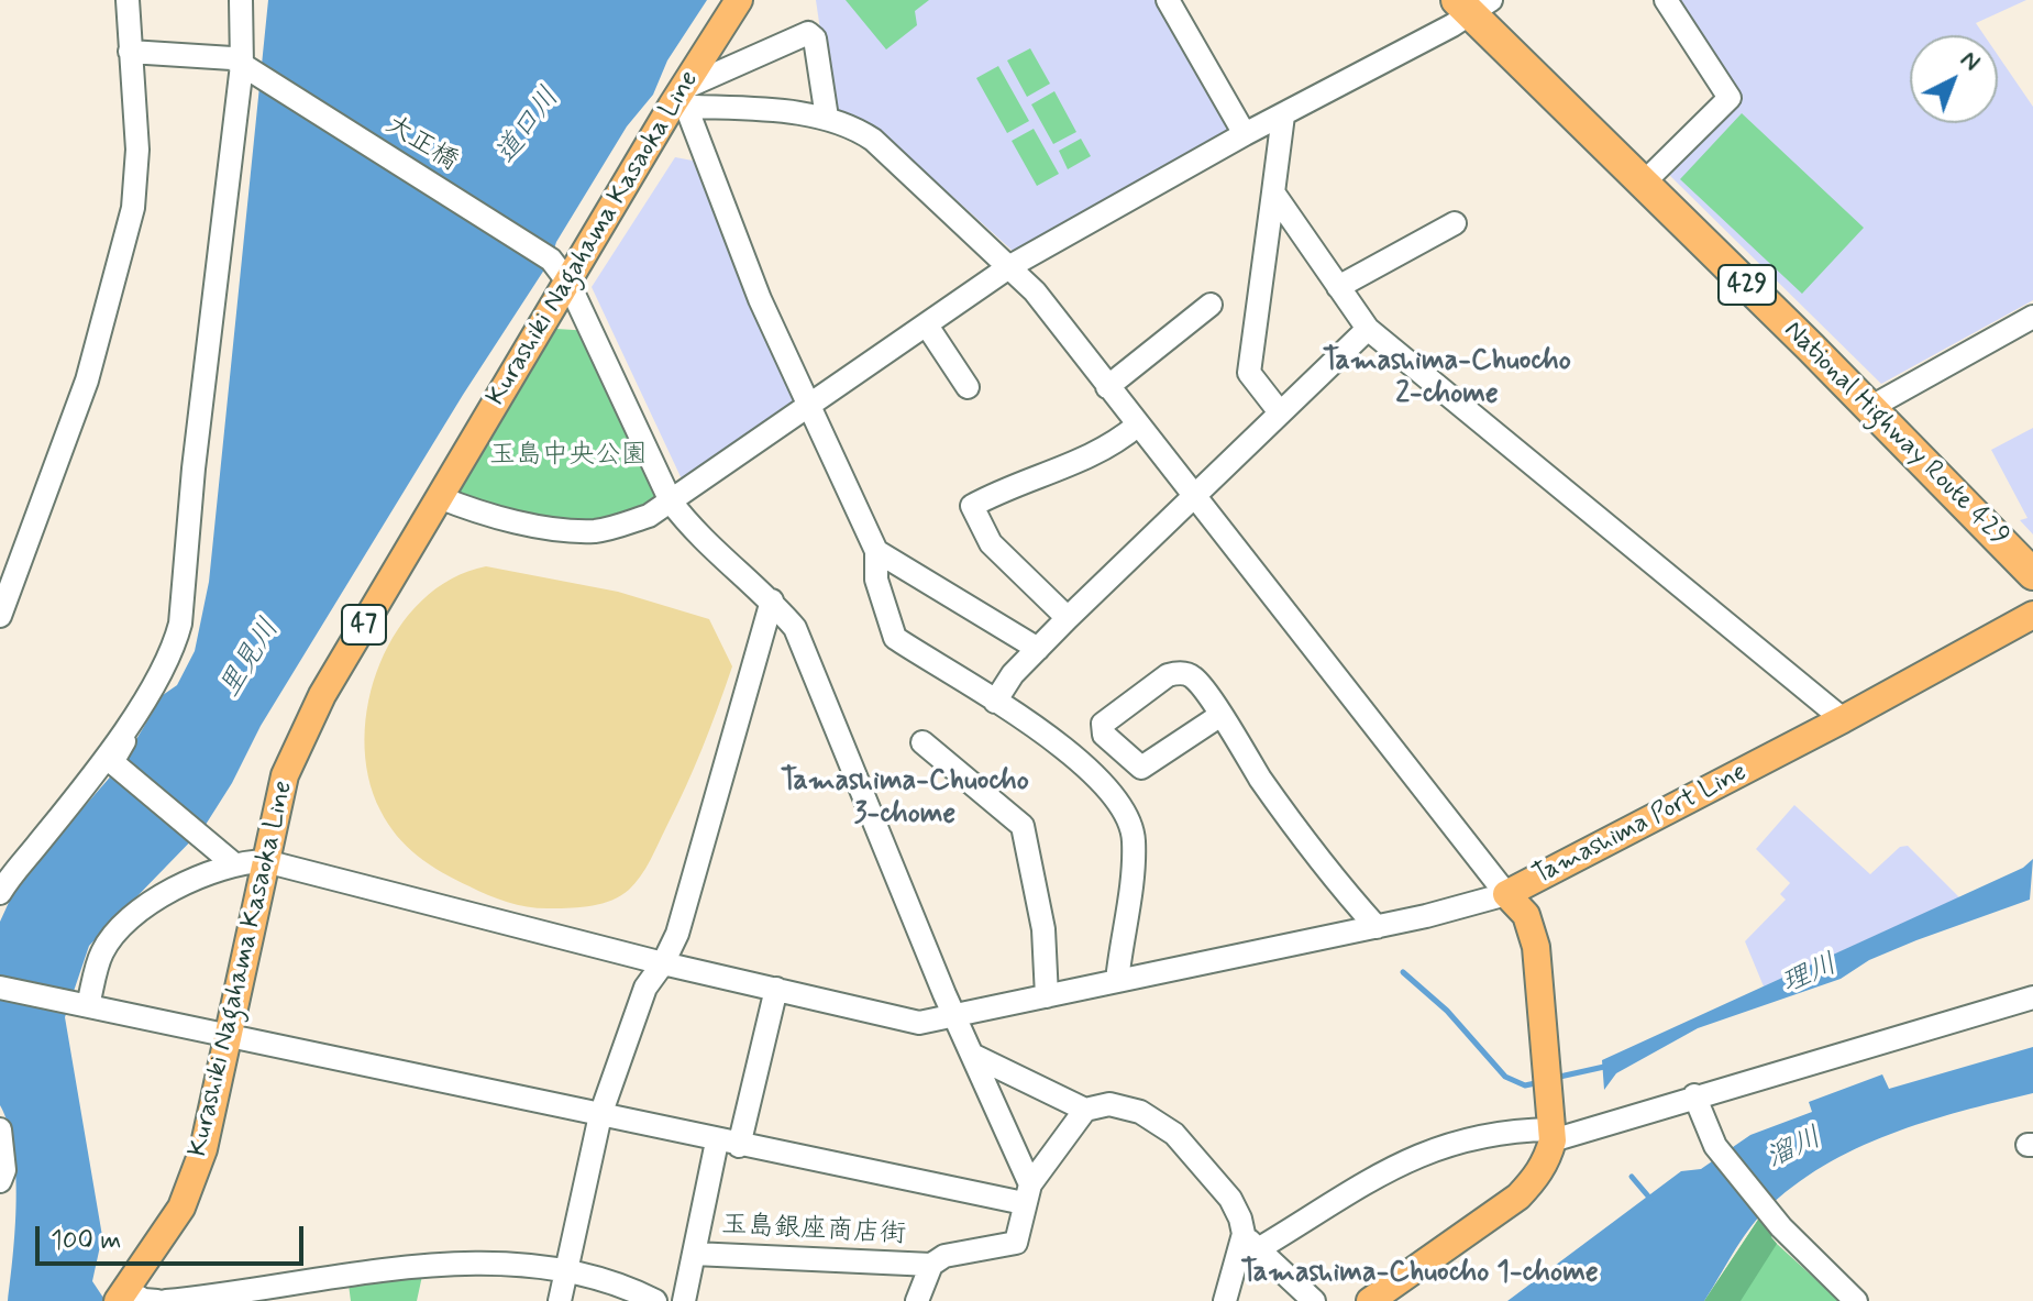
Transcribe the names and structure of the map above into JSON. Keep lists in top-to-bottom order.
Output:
{
  "streets": {
    "highway": ["429", "National Highway Route 429"],
    "main road": ["Kurashiki Nagahama Kasaoka Line", "47", "Tamashima Port Line"],
    "street": ["大正橋", "玉島銀座商店街"]
  },
  "crossings": [
    ["大正橋", "Kurashiki Nagahama Kasaoka Line"]
  ],
  "districts": ["Tamashima-Chuocho 2-chome", "Tamashima-Chuocho 3-chome", "Tamashima-Chuocho 1-chome"],
  "water": [
    "道口川",
    "里見川",
    "理川",
    "溜川"
  ],
  "parks": ["玉島中央公園"],
  "scale_bar": "100 m",
  "north": "top right"
}
